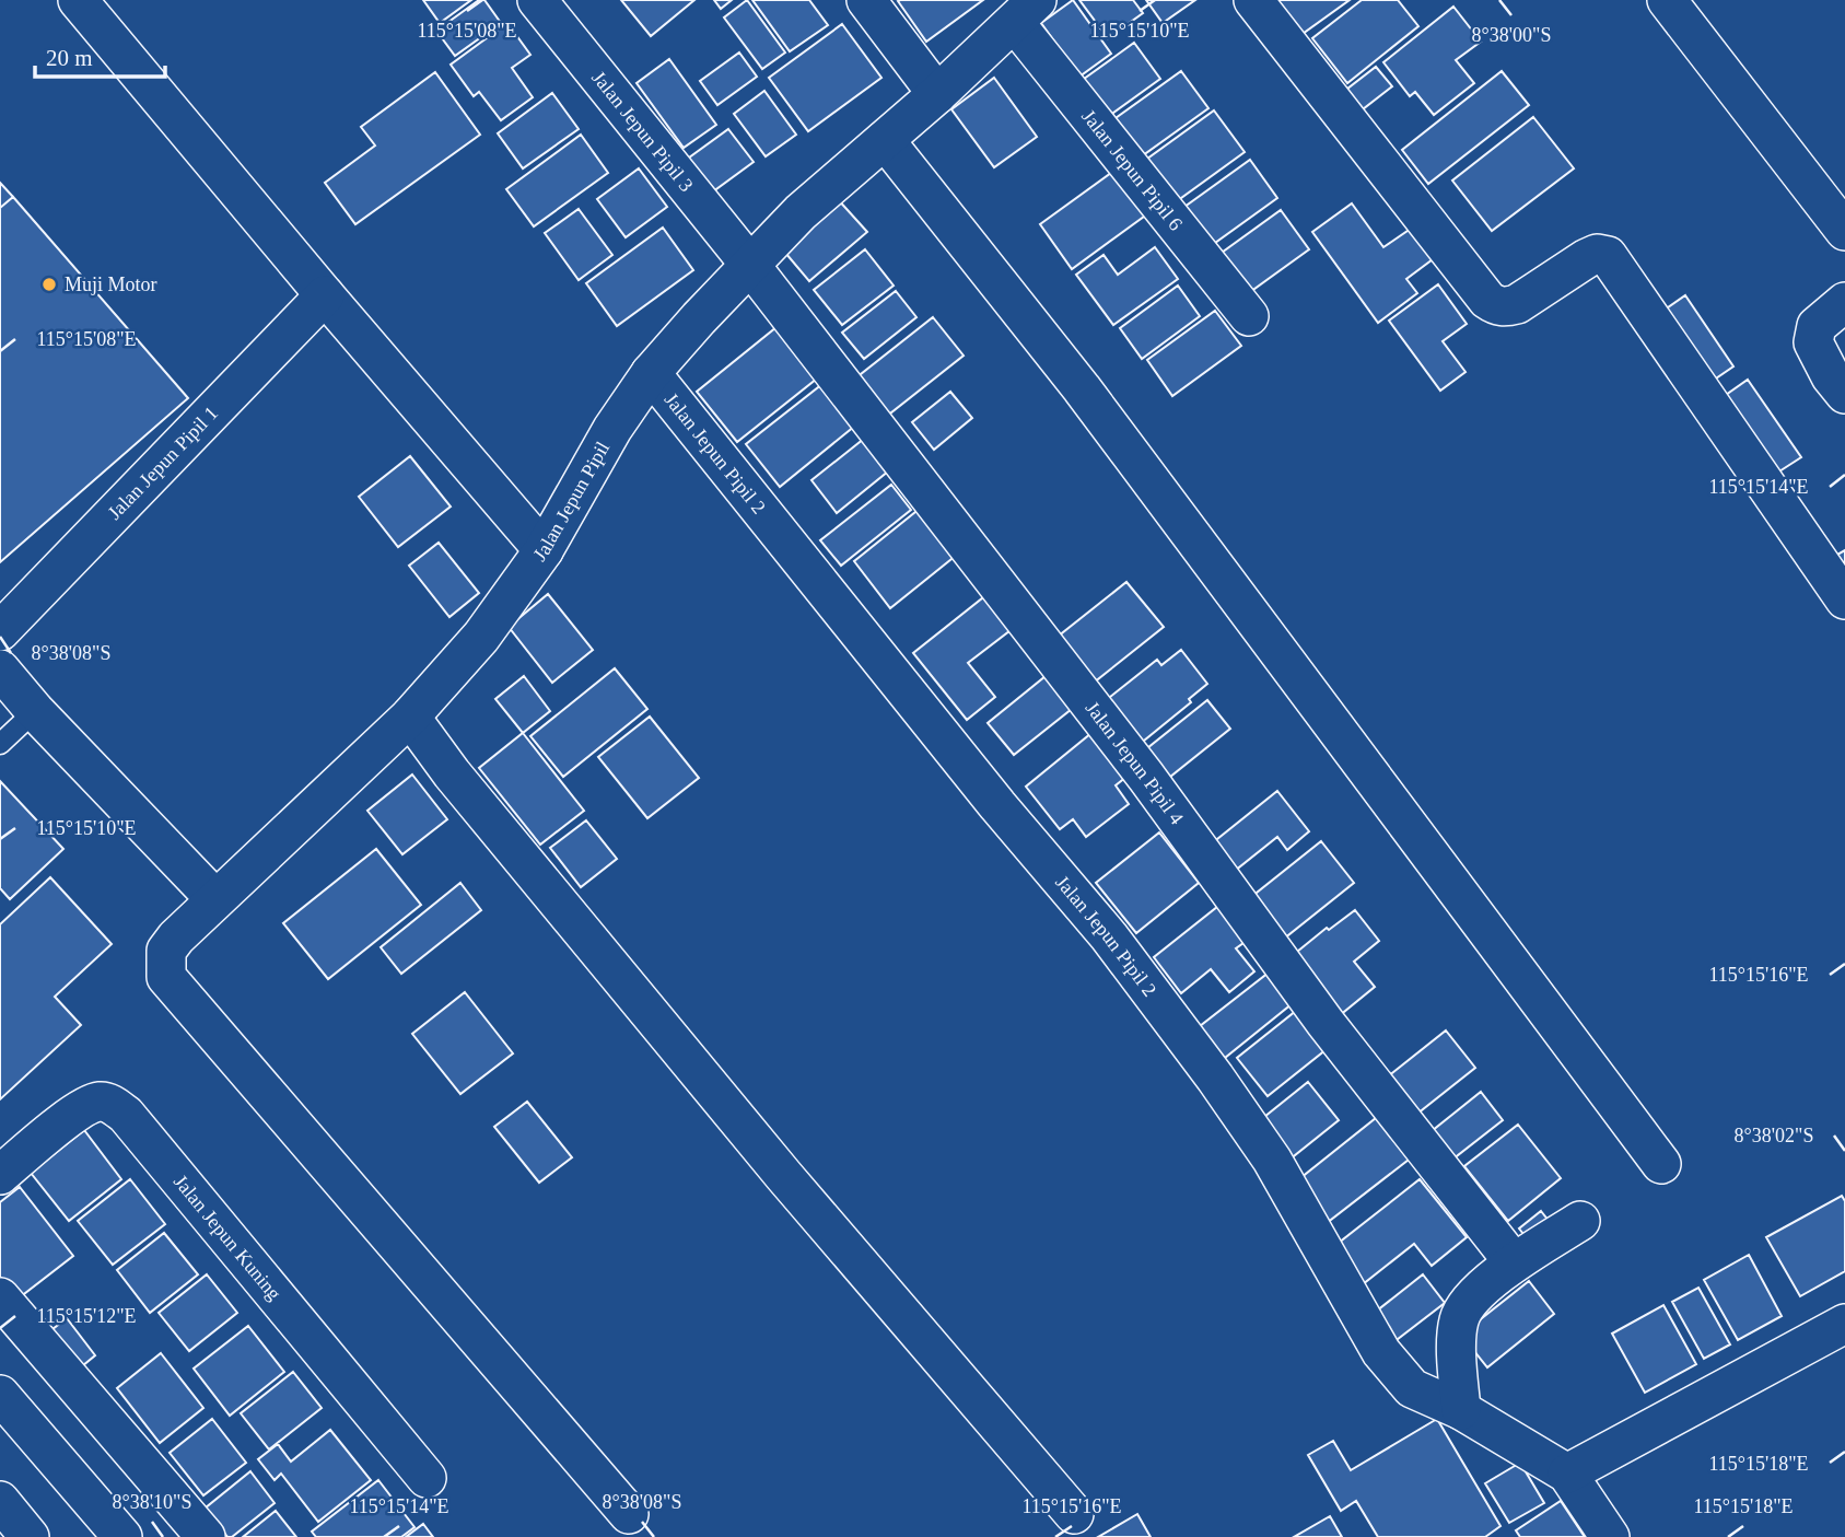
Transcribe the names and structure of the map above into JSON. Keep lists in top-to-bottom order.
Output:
{
  "streets": {
    "street": [
      "Jalan Jepun Pipil 3",
      "Jalan Jepun Pipil 6",
      "Jalan Jepun Pipil 2",
      "Jalan Jepun Pipil 1",
      "Jalan Jepun Pipil",
      "Jalan Jepun Pipil 4",
      "Jalan Jepun Kuning"
    ]
  },
  "crossings": [
    ["Jalan Jepun Pipil 3", "Jalan Jepun Pipil"],
    ["Jalan Jepun Pipil 3", "Jalan Jepun Pipil 4"],
    ["Jalan Jepun Pipil 6", "Jalan Jepun Pipil"],
    ["Jalan Jepun Pipil 2", "Jalan Jepun Pipil"],
    ["Jalan Jepun Pipil 1", "Jalan Jepun Pipil"],
    ["Jalan Jepun Pipil", "Jalan Jepun Pipil 4"]
  ],
  "places": ["Muji Motor"],
  "scale_bar": "20 m",
  "coordinates": [
    "115°15'10\"E",
    "115°15'08\"E",
    "8°38'00\"S",
    "115°15'14\"E",
    "8°38'08\"S",
    "115°15'16\"E",
    "8°38'02\"S",
    "115°15'12\"E",
    "115°15'18\"E",
    "8°38'10\"S"
  ]
}
